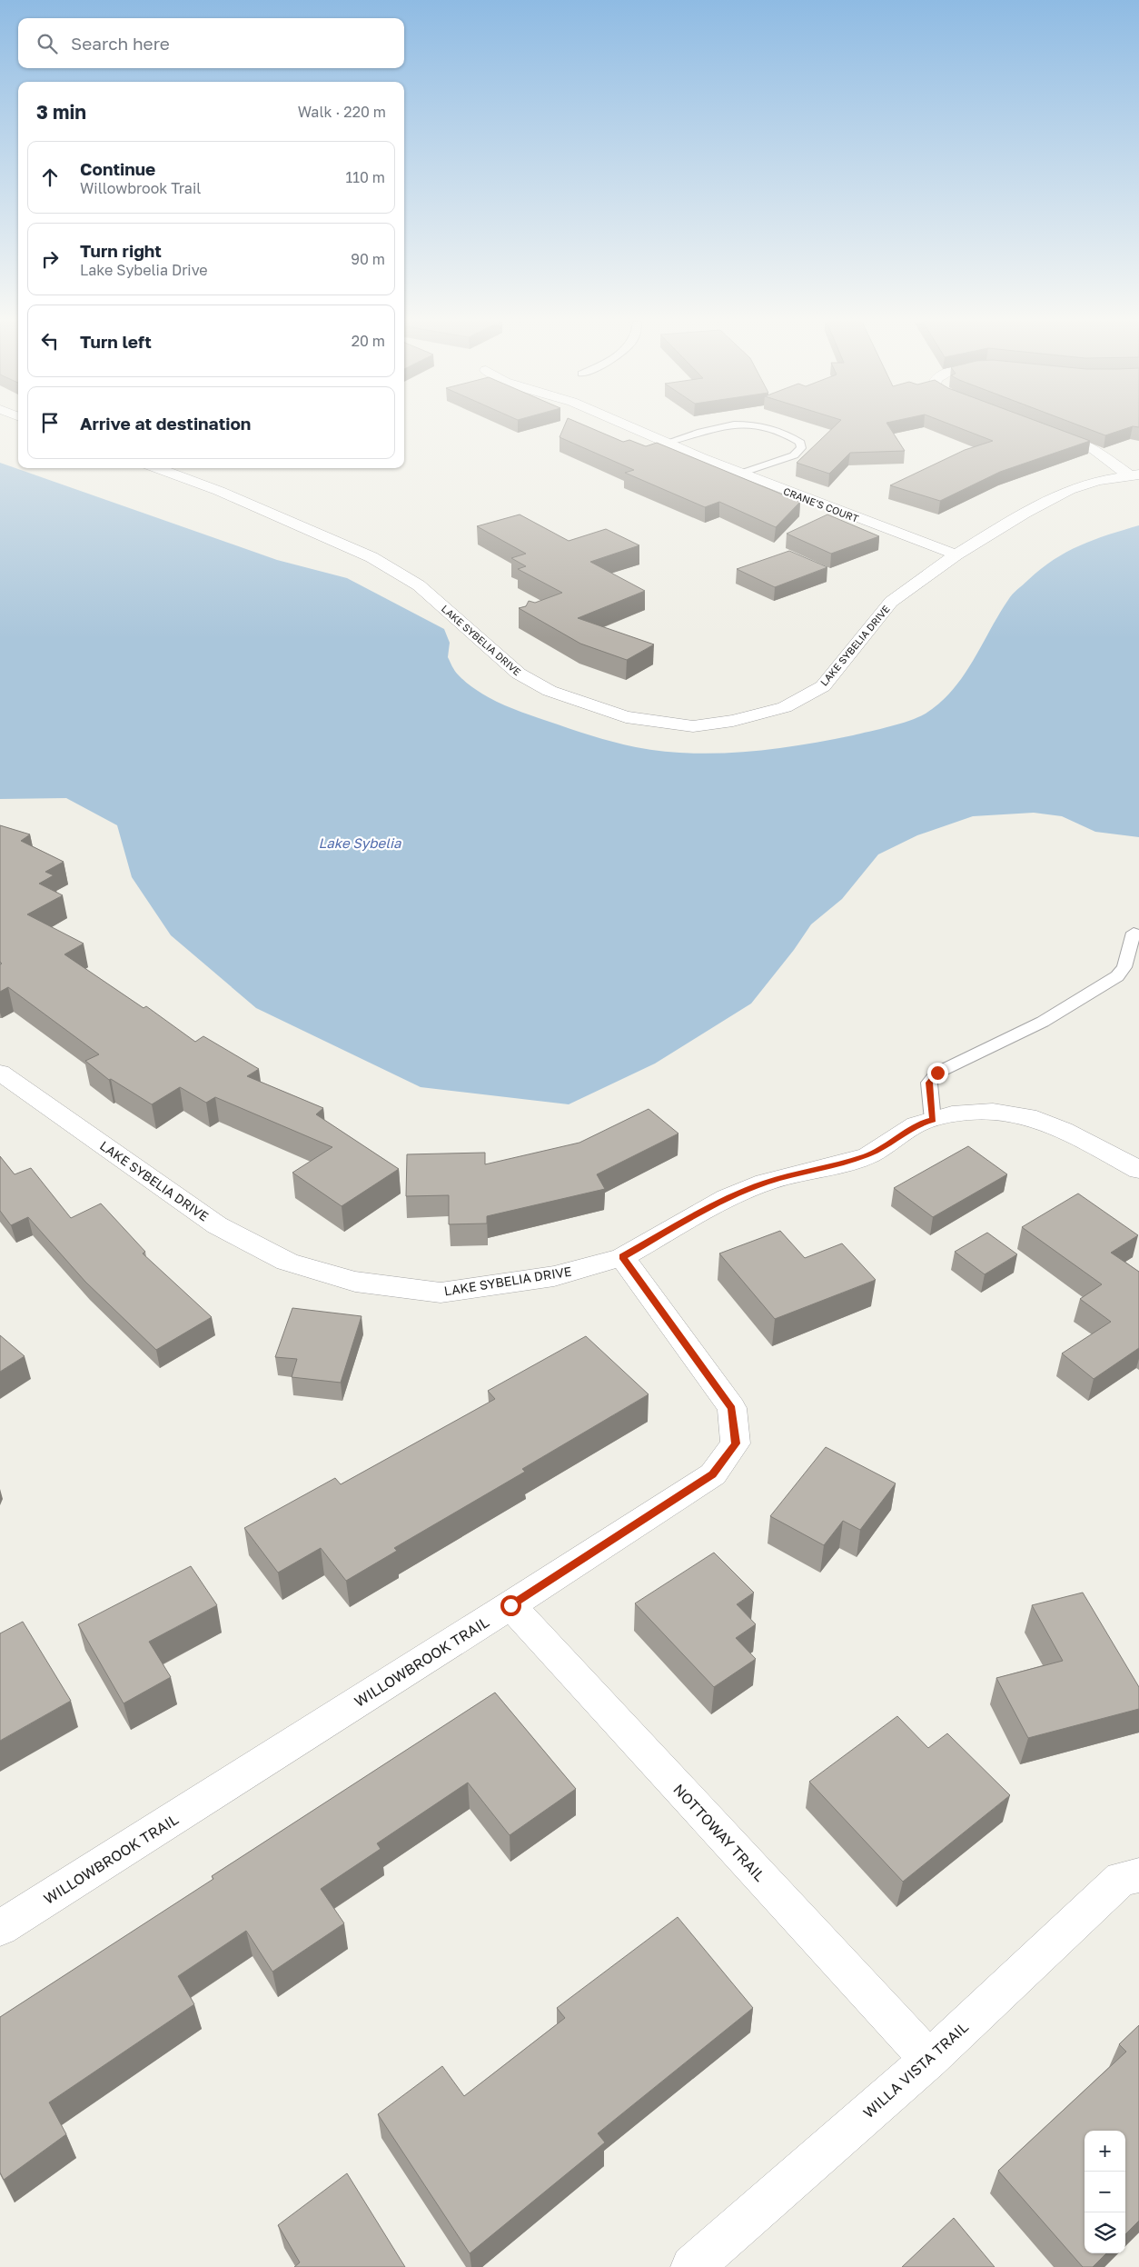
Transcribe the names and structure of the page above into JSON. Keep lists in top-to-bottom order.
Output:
{
  "streets": {
    "street": [
      "CRANE'S COURT",
      "LAKE SYBELIA DRIVE",
      "WILLOWBROOK TRAIL",
      "NOTTOWAY TRAIL",
      "WILLA VISTA TRAIL"
    ]
  },
  "crossings": [
    ["CRANE'S COURT", "LAKE SYBELIA DRIVE"],
    ["LAKE SYBELIA DRIVE", "WILLOWBROOK TRAIL"],
    ["WILLOWBROOK TRAIL", "NOTTOWAY TRAIL"],
    ["NOTTOWAY TRAIL", "WILLA VISTA TRAIL"]
  ],
  "water": ["Lake Sybelia"],
  "page": {
    "search": "Search here",
    "heading": ["3 min", "Walk · 220 m"],
    "list": [
      ["Continue", "Willowbrook Trail", "110 m"],
      ["Turn right", "Lake Sybelia Drive", "90 m"],
      ["Turn left", "20 m"],
      "Arrive at destination"
    ],
    "map_buttons": ["+", "−"]
  }
}
